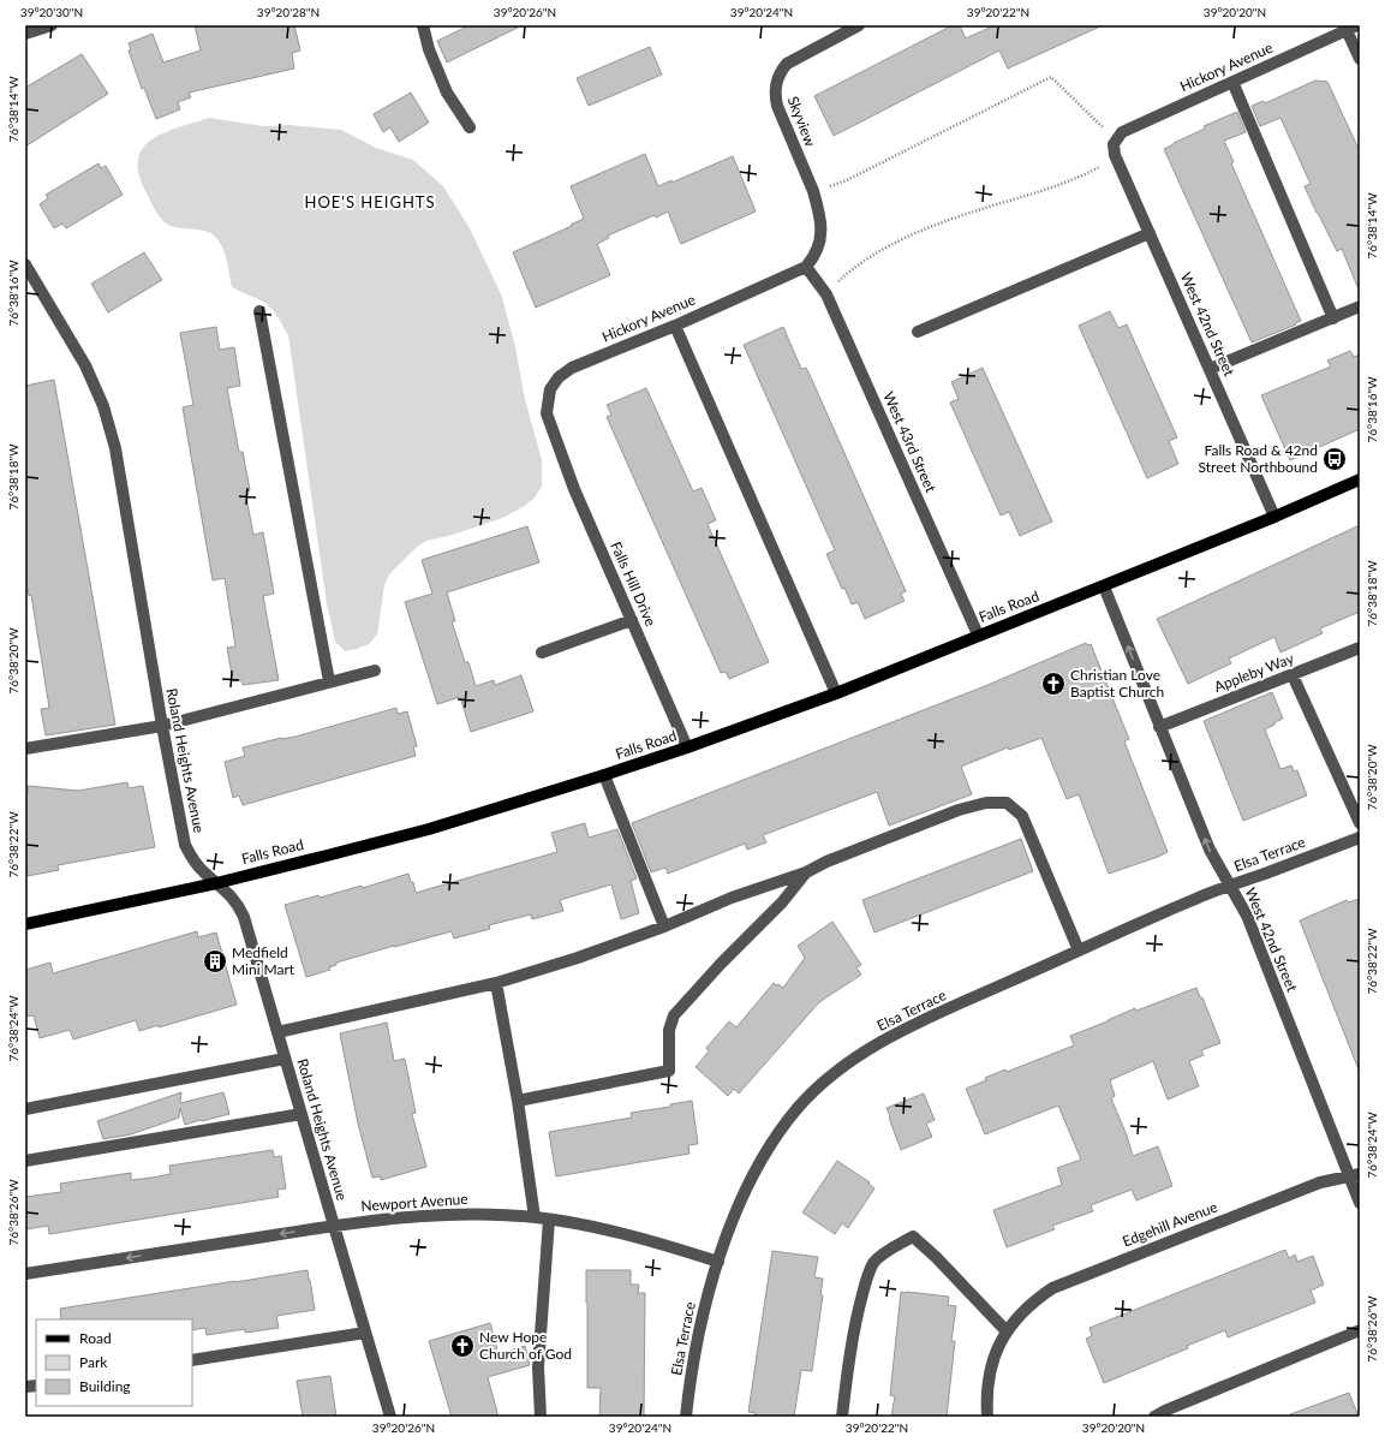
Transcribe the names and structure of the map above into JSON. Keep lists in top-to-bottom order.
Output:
{
  "streets": {
    "main road": ["Falls Road"],
    "street": [
      "Hickory Avenue",
      "Skyview",
      "West 42nd Street",
      "West 43rd Street",
      "Falls Hill Drive",
      "Appleby Way",
      "Roland Heights Avenue",
      "Elsa Terrace",
      "Newport Avenue",
      "Edgehill Avenue"
    ]
  },
  "crossings": [
    ["Hickory Avenue", "Skyview"],
    ["Hickory Avenue", "West 42nd Street"],
    ["Hickory Avenue", "West 43rd Street"],
    ["Hickory Avenue", "Falls Hill Drive"],
    ["Skyview", "West 43rd Street"],
    ["West 42nd Street", "Falls Road"],
    ["West 42nd Street", "Appleby Way"],
    ["West 42nd Street", "Elsa Terrace"],
    ["West 42nd Street", "Edgehill Avenue"],
    ["West 43rd Street", "Falls Road"],
    ["Falls Hill Drive", "Falls Road"],
    ["Falls Road", "Roland Heights Avenue"],
    ["Roland Heights Avenue", "Newport Avenue"],
    ["Elsa Terrace", "Newport Avenue"]
  ],
  "one_way": ["Newport Avenue"],
  "districts": ["HOE'S HEIGHTS"],
  "places": {
    "bus stop": ["Falls Road & 42nd Street Northbound"],
    "church": ["Christian Love Baptist Church", "New Hope Church of God"],
    "building": ["Medfield Mini Mart"]
  },
  "legend": ["Road", "Park", "Building"],
  "coordinates": [
    "39°20'30\"N",
    "39°20'28\"N",
    "39°20'26\"N",
    "39°20'24\"N",
    "39°20'22\"N",
    "39°20'20\"N",
    "76°38'14\"W",
    "76°38'16\"W",
    "76°38'18\"W",
    "76°38'20\"W",
    "76°38'22\"W",
    "76°38'24\"W",
    "76°38'26\"W"
  ]
}
